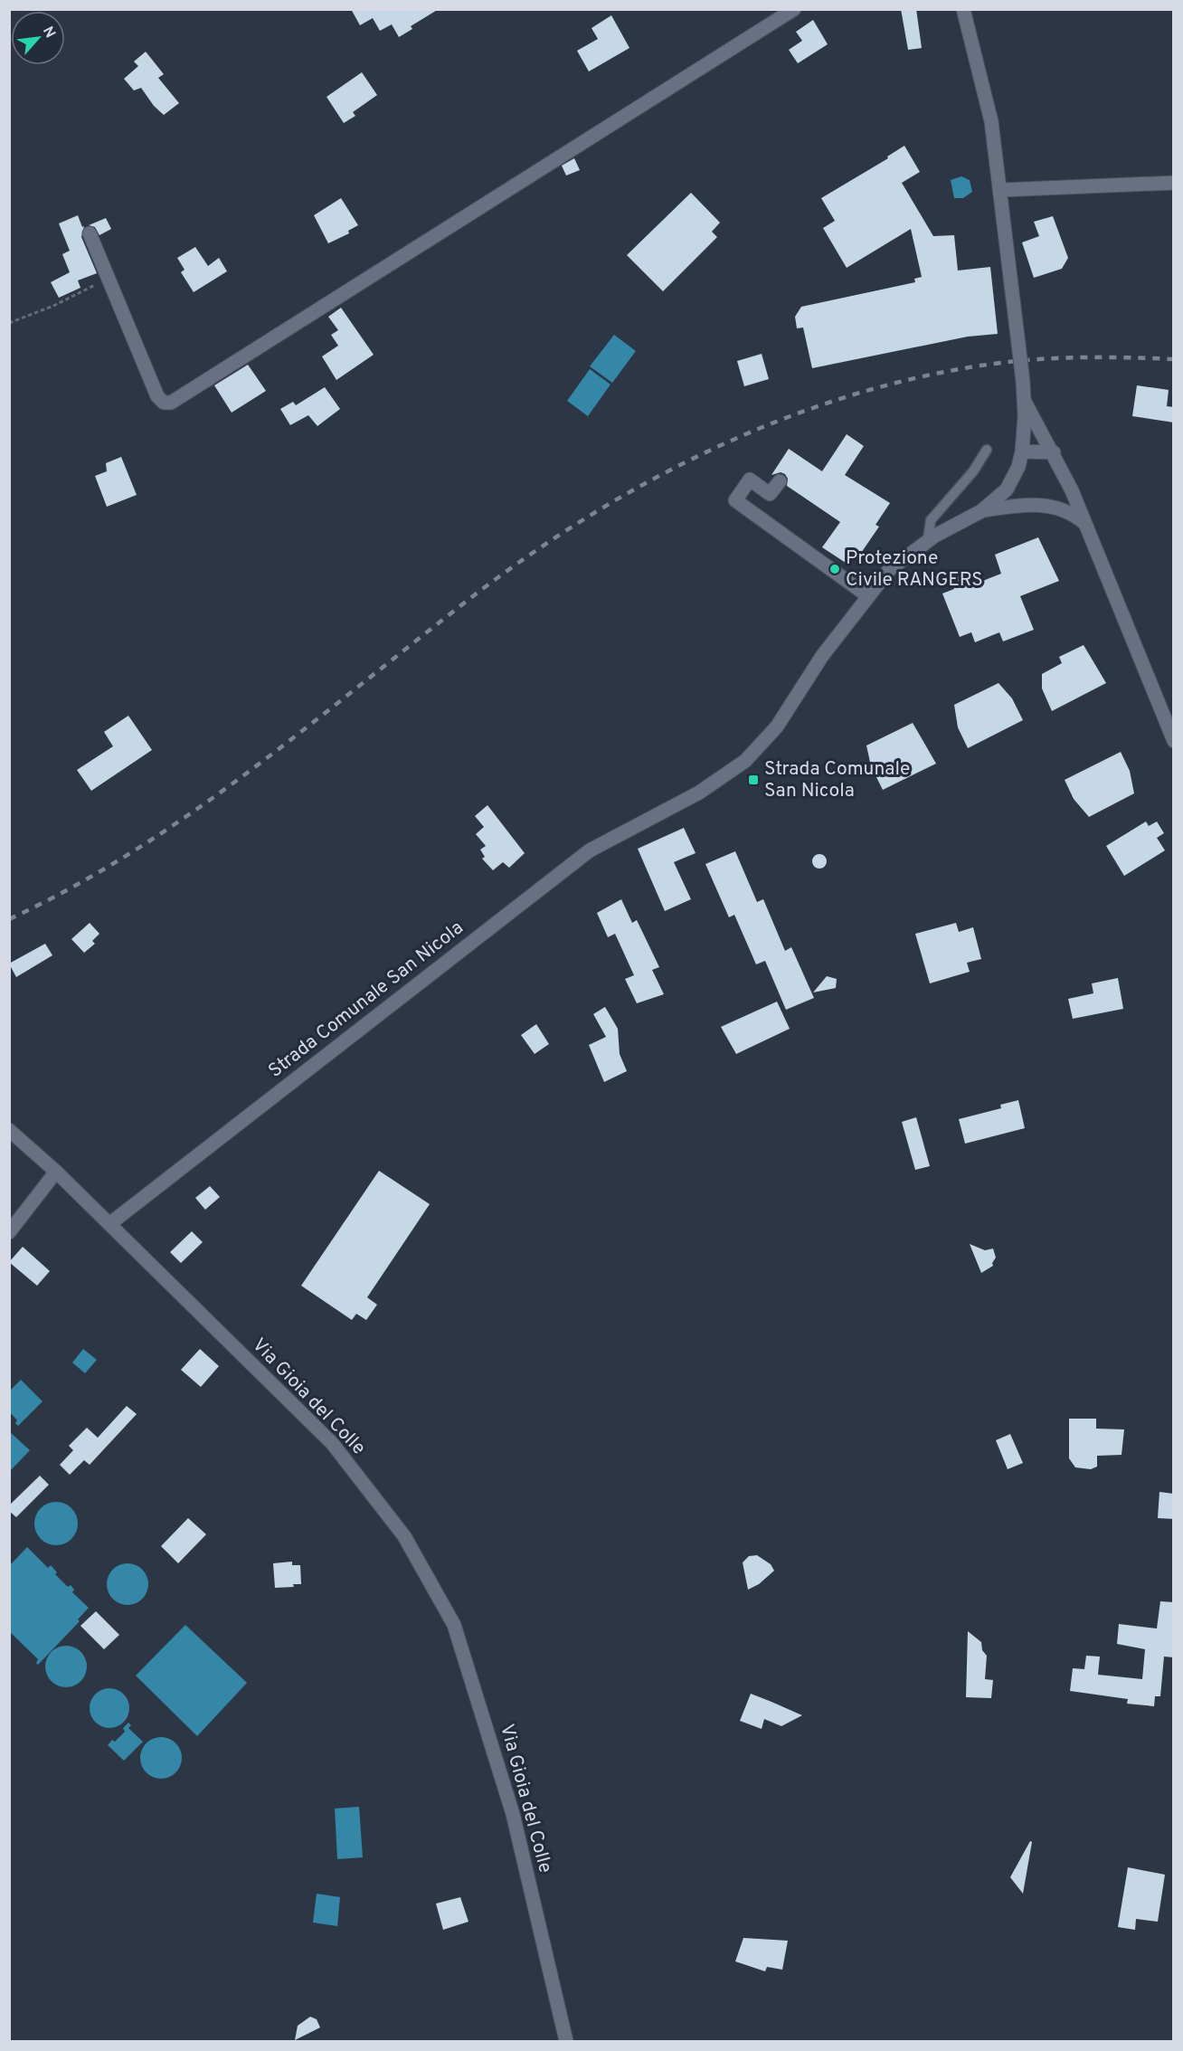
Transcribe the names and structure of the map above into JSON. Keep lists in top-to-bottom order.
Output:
{
  "streets": {
    "street": ["Strada Comunale San Nicola", "Via Gioia del Colle"]
  },
  "crossings": [
    ["Strada Comunale San Nicola", "Via Gioia del Colle"]
  ],
  "places": {
    "other": ["Protezione Civile RANGERS"],
    "transit": ["Strada Comunale San Nicola"]
  },
  "north": "top right"
}
